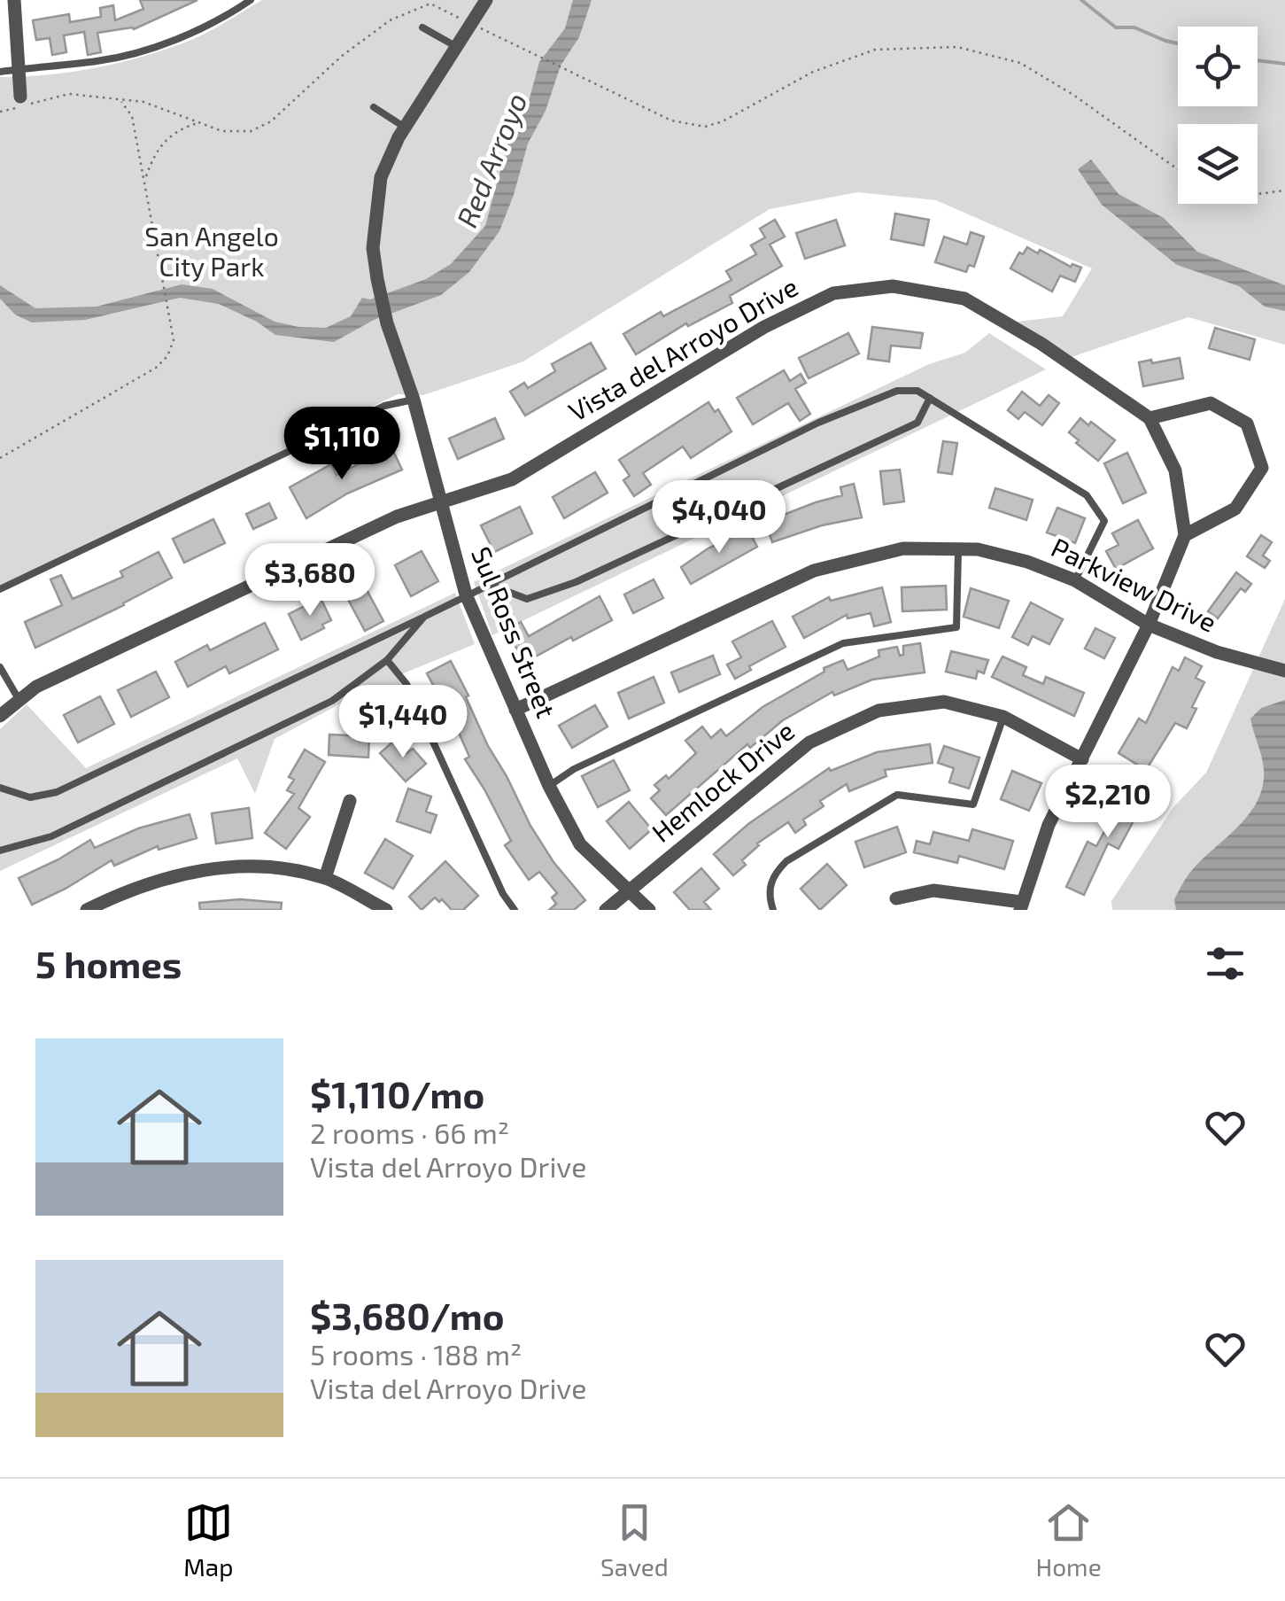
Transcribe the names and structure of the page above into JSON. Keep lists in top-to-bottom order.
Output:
{
  "streets": {
    "street": [
      "Vista del Arroyo Drive",
      "Parkview Drive",
      "Sul Ross Street",
      "Hemlock Drive"
    ]
  },
  "crossings": [
    ["Vista del Arroyo Drive", "Sul Ross Street"],
    ["Parkview Drive", "Sul Ross Street"],
    ["Sul Ross Street", "Hemlock Drive"]
  ],
  "water": ["Red Arroyo"],
  "parks": ["San Angelo City Park"],
  "page": {
    "price": [
      "$1,110",
      "$4,040",
      "$3,680",
      "$1,440",
      "$2,210"
    ],
    "heading": "5 homes",
    "list": [
      {
        "name": "$1,110/mo",
        "note": "2 rooms · 66 m² · Vista del Arroyo Drive"
      },
      {
        "name": "$3,680/mo",
        "note": "5 rooms · 188 m² · Vista del Arroyo Drive"
      }
    ],
    "tabs": ["Map", "Saved", "Home"]
  }
}
